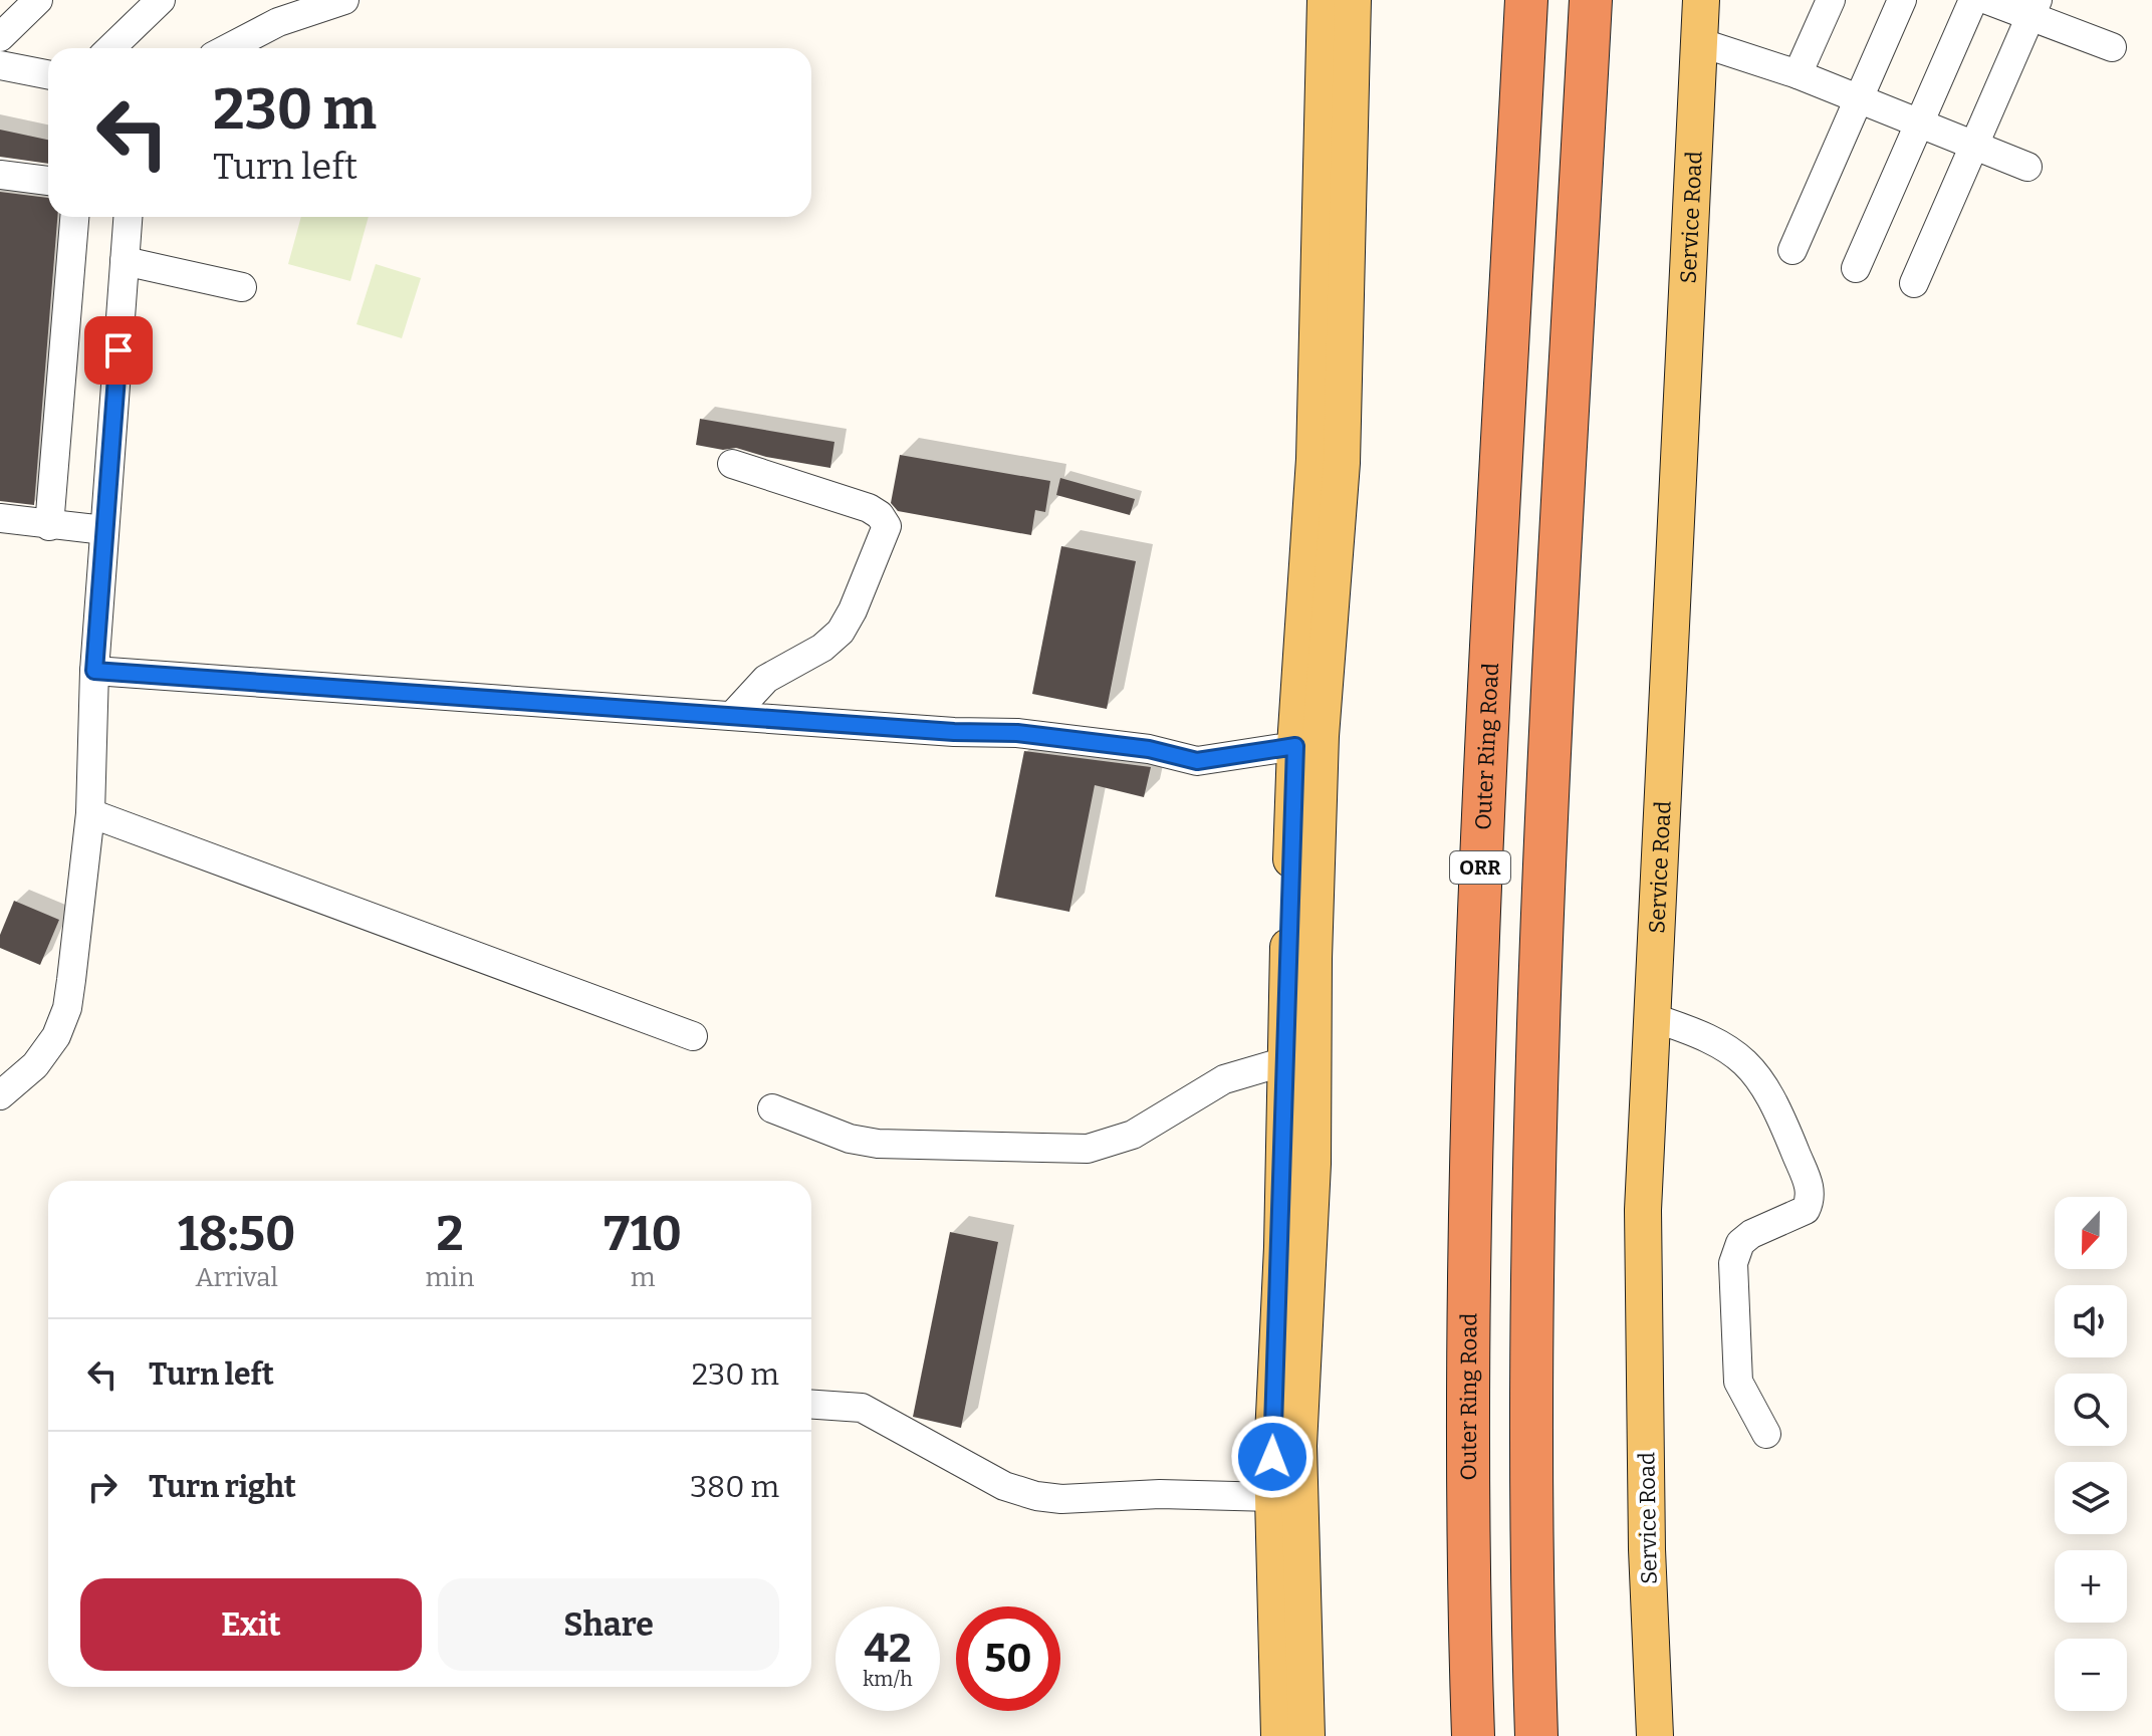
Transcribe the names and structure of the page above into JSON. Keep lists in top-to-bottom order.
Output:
{
  "streets": {
    "highway": ["Outer Ring Road", "ORR"],
    "main road": ["Service Road"]
  },
  "north": "bottom",
  "page": {
    "turn": ["230 m", "Turn left"],
    "eta": [
      "18:50",
      "Arrival",
      "2",
      "min",
      "710",
      "m"
    ],
    "map_buttons": ["+", "−"],
    "list": [
      {
        "name": "Turn left",
        "value": "230 m"
      },
      {
        "name": "Turn right",
        "value": "380 m"
      }
    ],
    "buttons": ["Exit", "Share"],
    "speed": "42 km/h",
    "limit": "50"
  }
}
